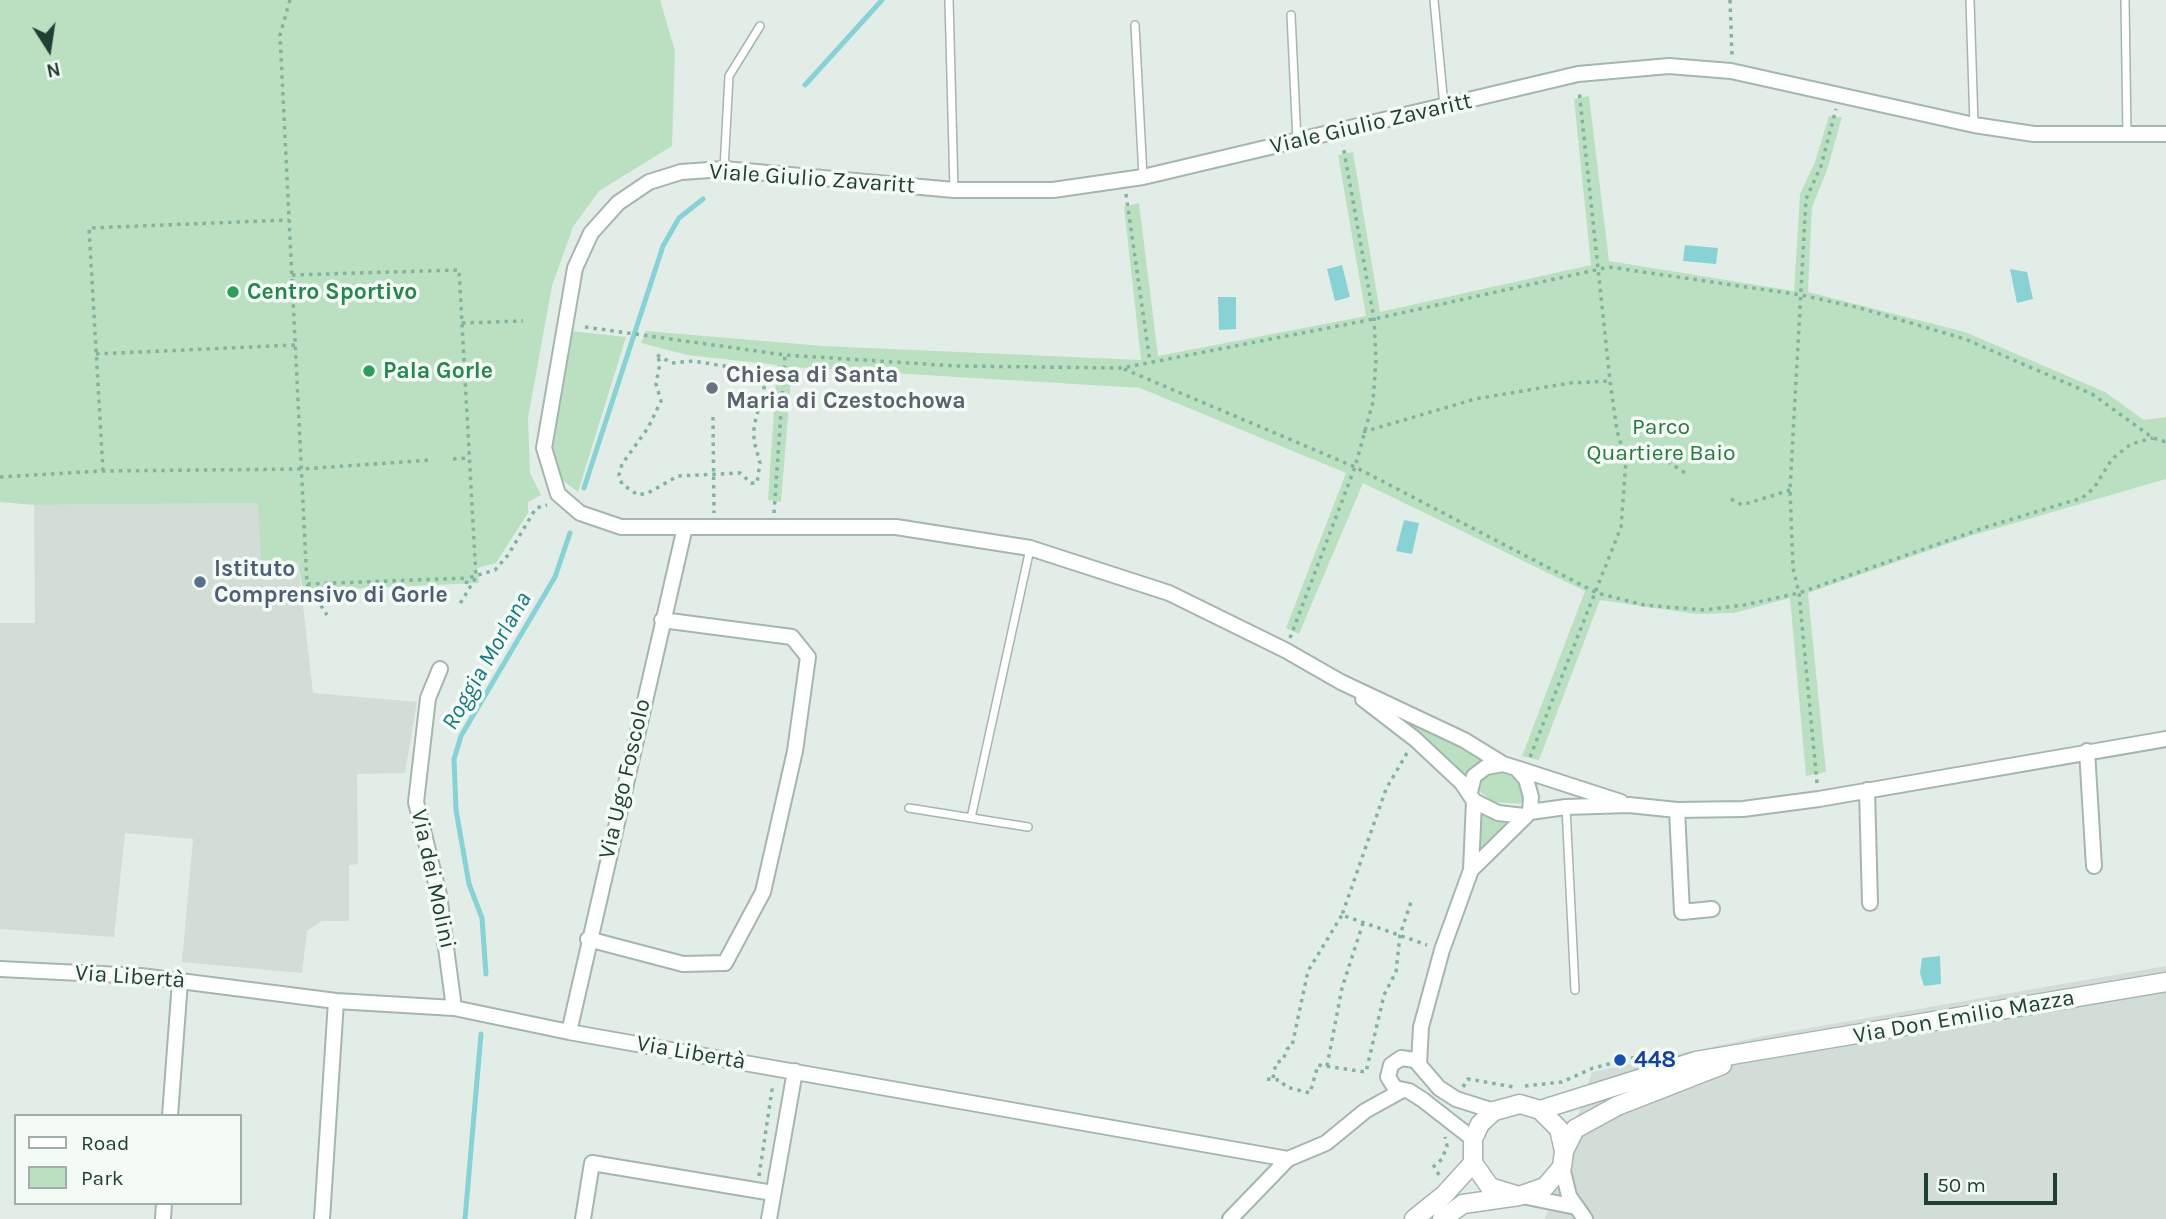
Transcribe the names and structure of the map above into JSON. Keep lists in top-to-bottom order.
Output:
{
  "streets": {
    "street": [
      "Viale Giulio Zavaritt",
      "Via Ugo Foscolo",
      "Via dei Molini",
      "Via Libertà",
      "Via Don Emilio Mazza"
    ]
  },
  "crossings": [
    ["Via Ugo Foscolo", "Via Libertà"],
    ["Via dei Molini", "Via Libertà"]
  ],
  "water": ["Roggia Morlana"],
  "parks": ["Parco Quartiere Baio"],
  "places": [
    "Centro Sportivo",
    "Pala Gorle",
    "Chiesa di Santa Maria di Czestochowa",
    "Istituto Comprensivo di Gorle",
    "448"
  ],
  "legend": ["Road", "Park"],
  "scale_bar": "50 m",
  "north": "bottom"
}
